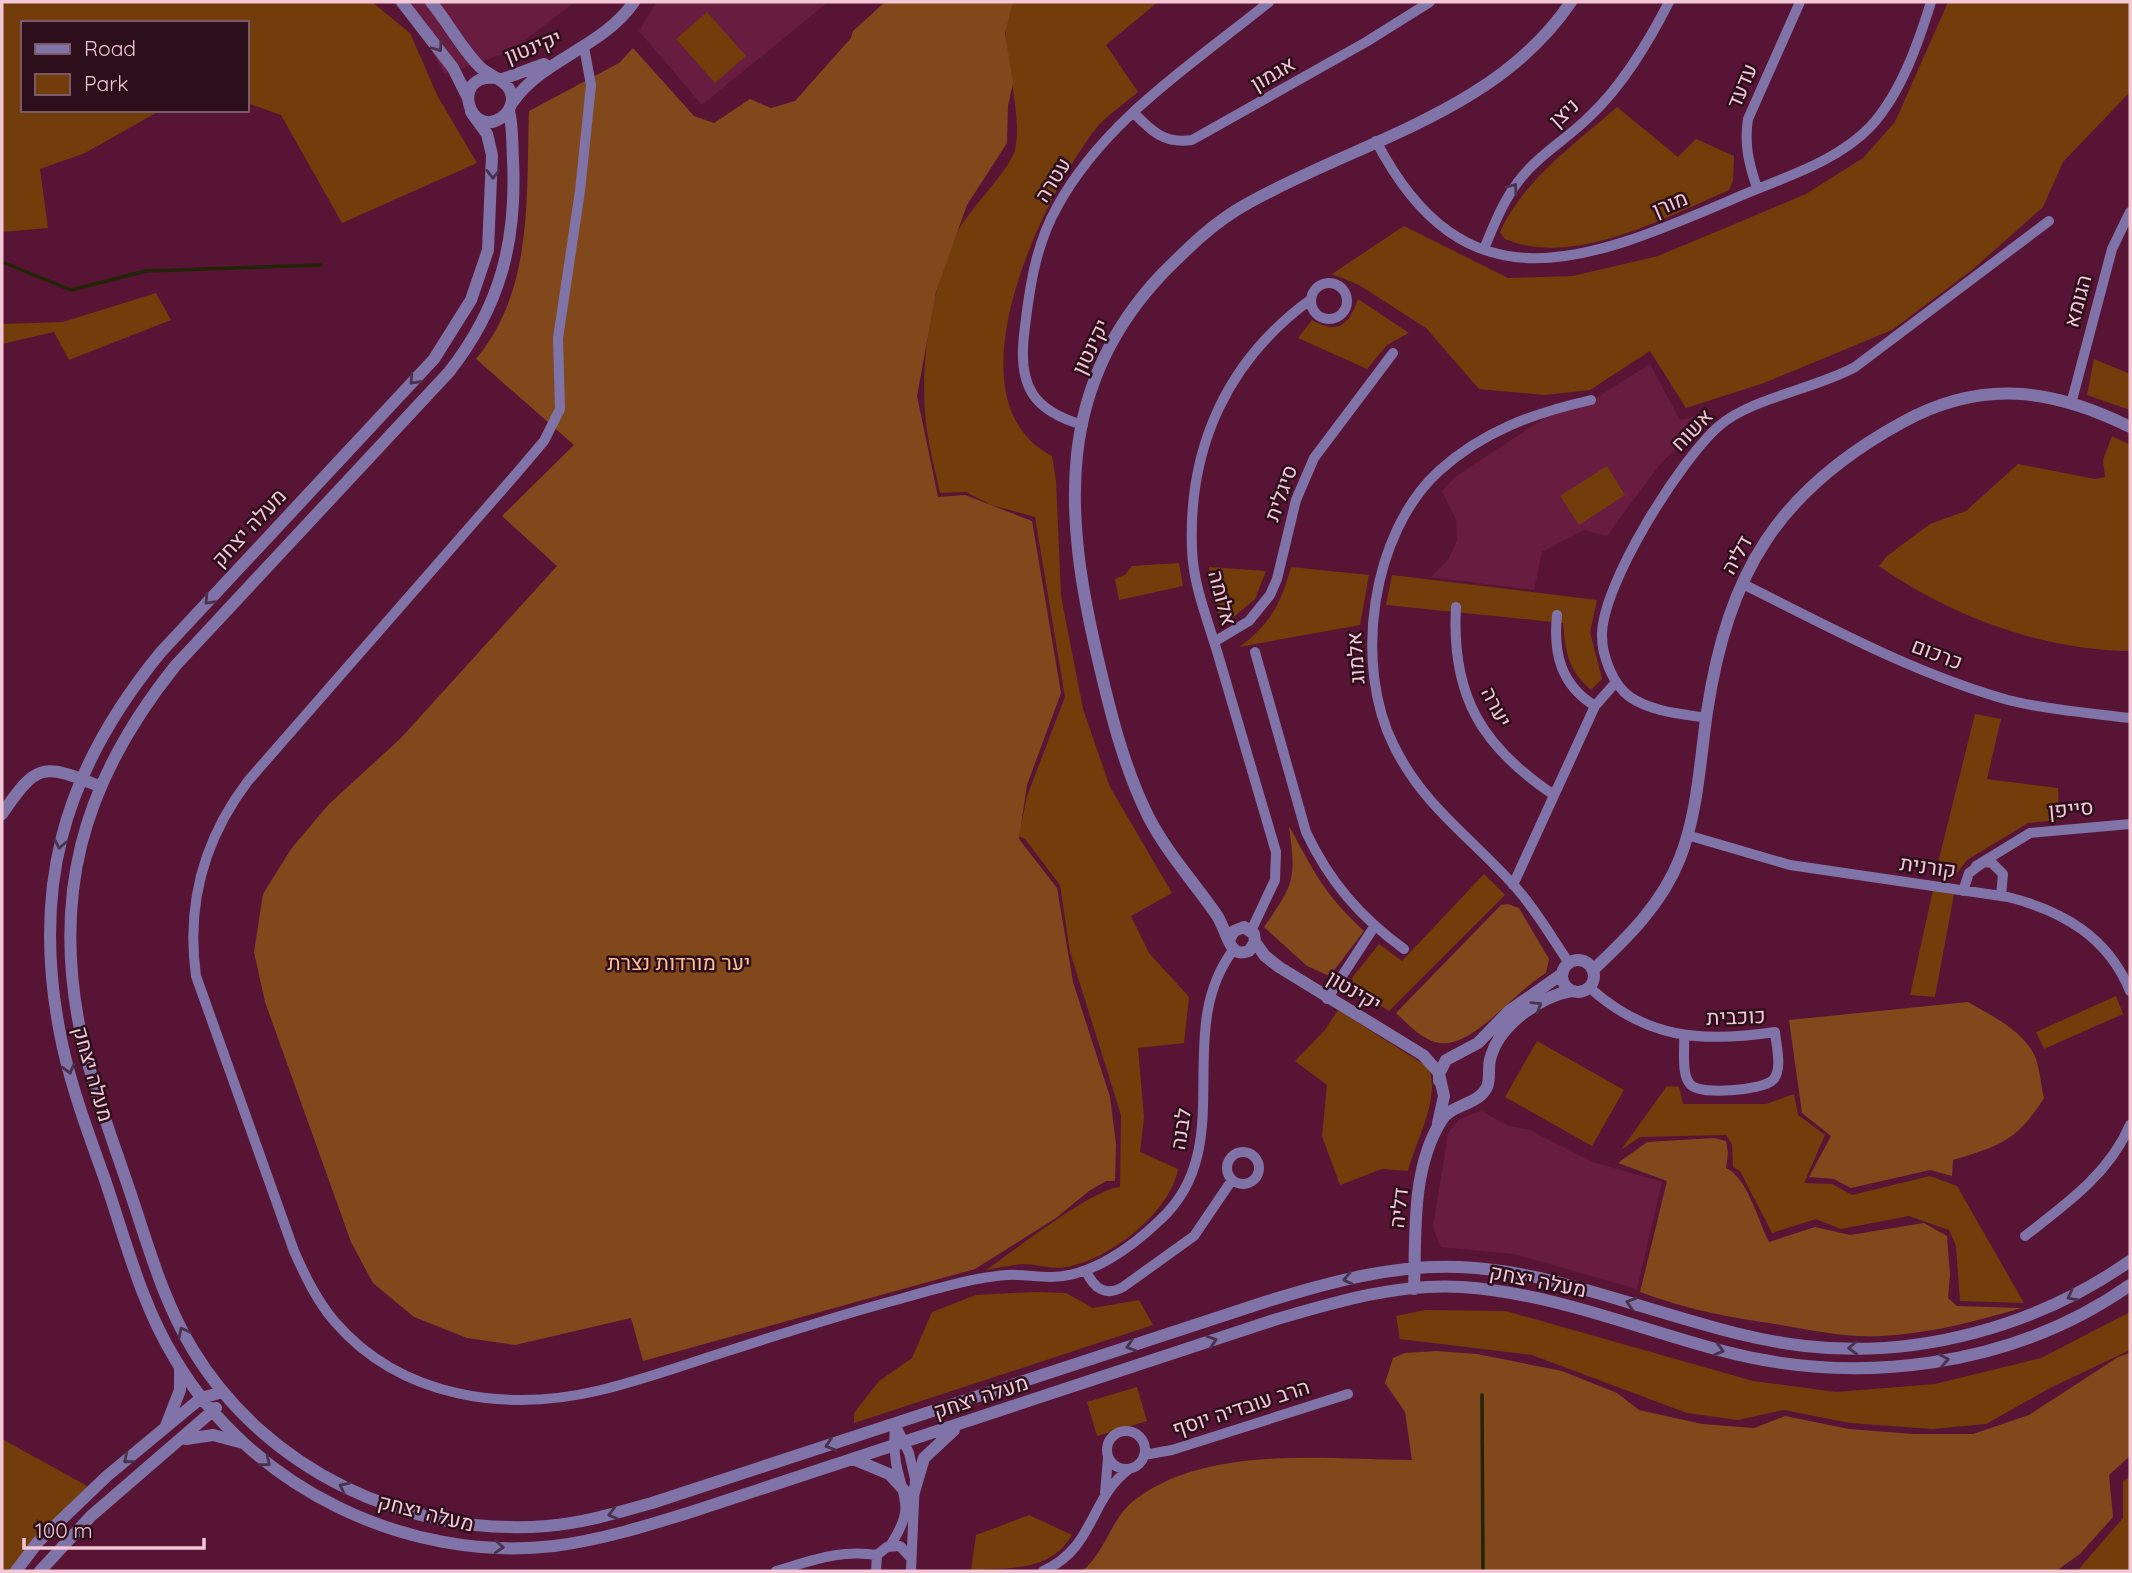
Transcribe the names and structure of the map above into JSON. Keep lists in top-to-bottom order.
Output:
{
  "streets": {
    "street": [
      "יקינטון",
      "אגמון",
      "עדעד",
      "ניצן",
      "עטרה",
      "מורן",
      "הגומא",
      "אשוח",
      "סיגלית",
      "מעלה יצחק",
      "דליה",
      "אלומה",
      "כרכום",
      "אלמוג",
      "יערה",
      "סייפן",
      "קורנית",
      "כוכבית",
      "לבנה",
      "הרב עובדיה יוסף"
    ]
  },
  "crossings": [
    ["יקינטון", "עטרה"],
    ["יקינטון", "מורן"],
    ["יקינטון", "מעלה יצחק"],
    ["יקינטון", "דליה"],
    ["יקינטון", "אלומה"],
    ["יקינטון", "לבנה"],
    ["אגמון", "עטרה"],
    ["עדעד", "מורן"],
    ["ניצן", "מורן"],
    ["הגומא", "דליה"],
    ["סיגלית", "אלומה"],
    ["מעלה יצחק", "דליה"],
    ["דליה", "כרכום"],
    ["דליה", "אלמוג"],
    ["דליה", "קורנית"],
    ["דליה", "כוכבית"],
    ["אלומה", "לבנה"],
    ["אלמוג", "כוכבית"],
    ["סייפן", "קורנית"]
  ],
  "one_way": ["ניצן"],
  "parks": ["יער מורדות נצרת"],
  "legend": ["Road", "Park"],
  "scale_bar": "100 m"
}
